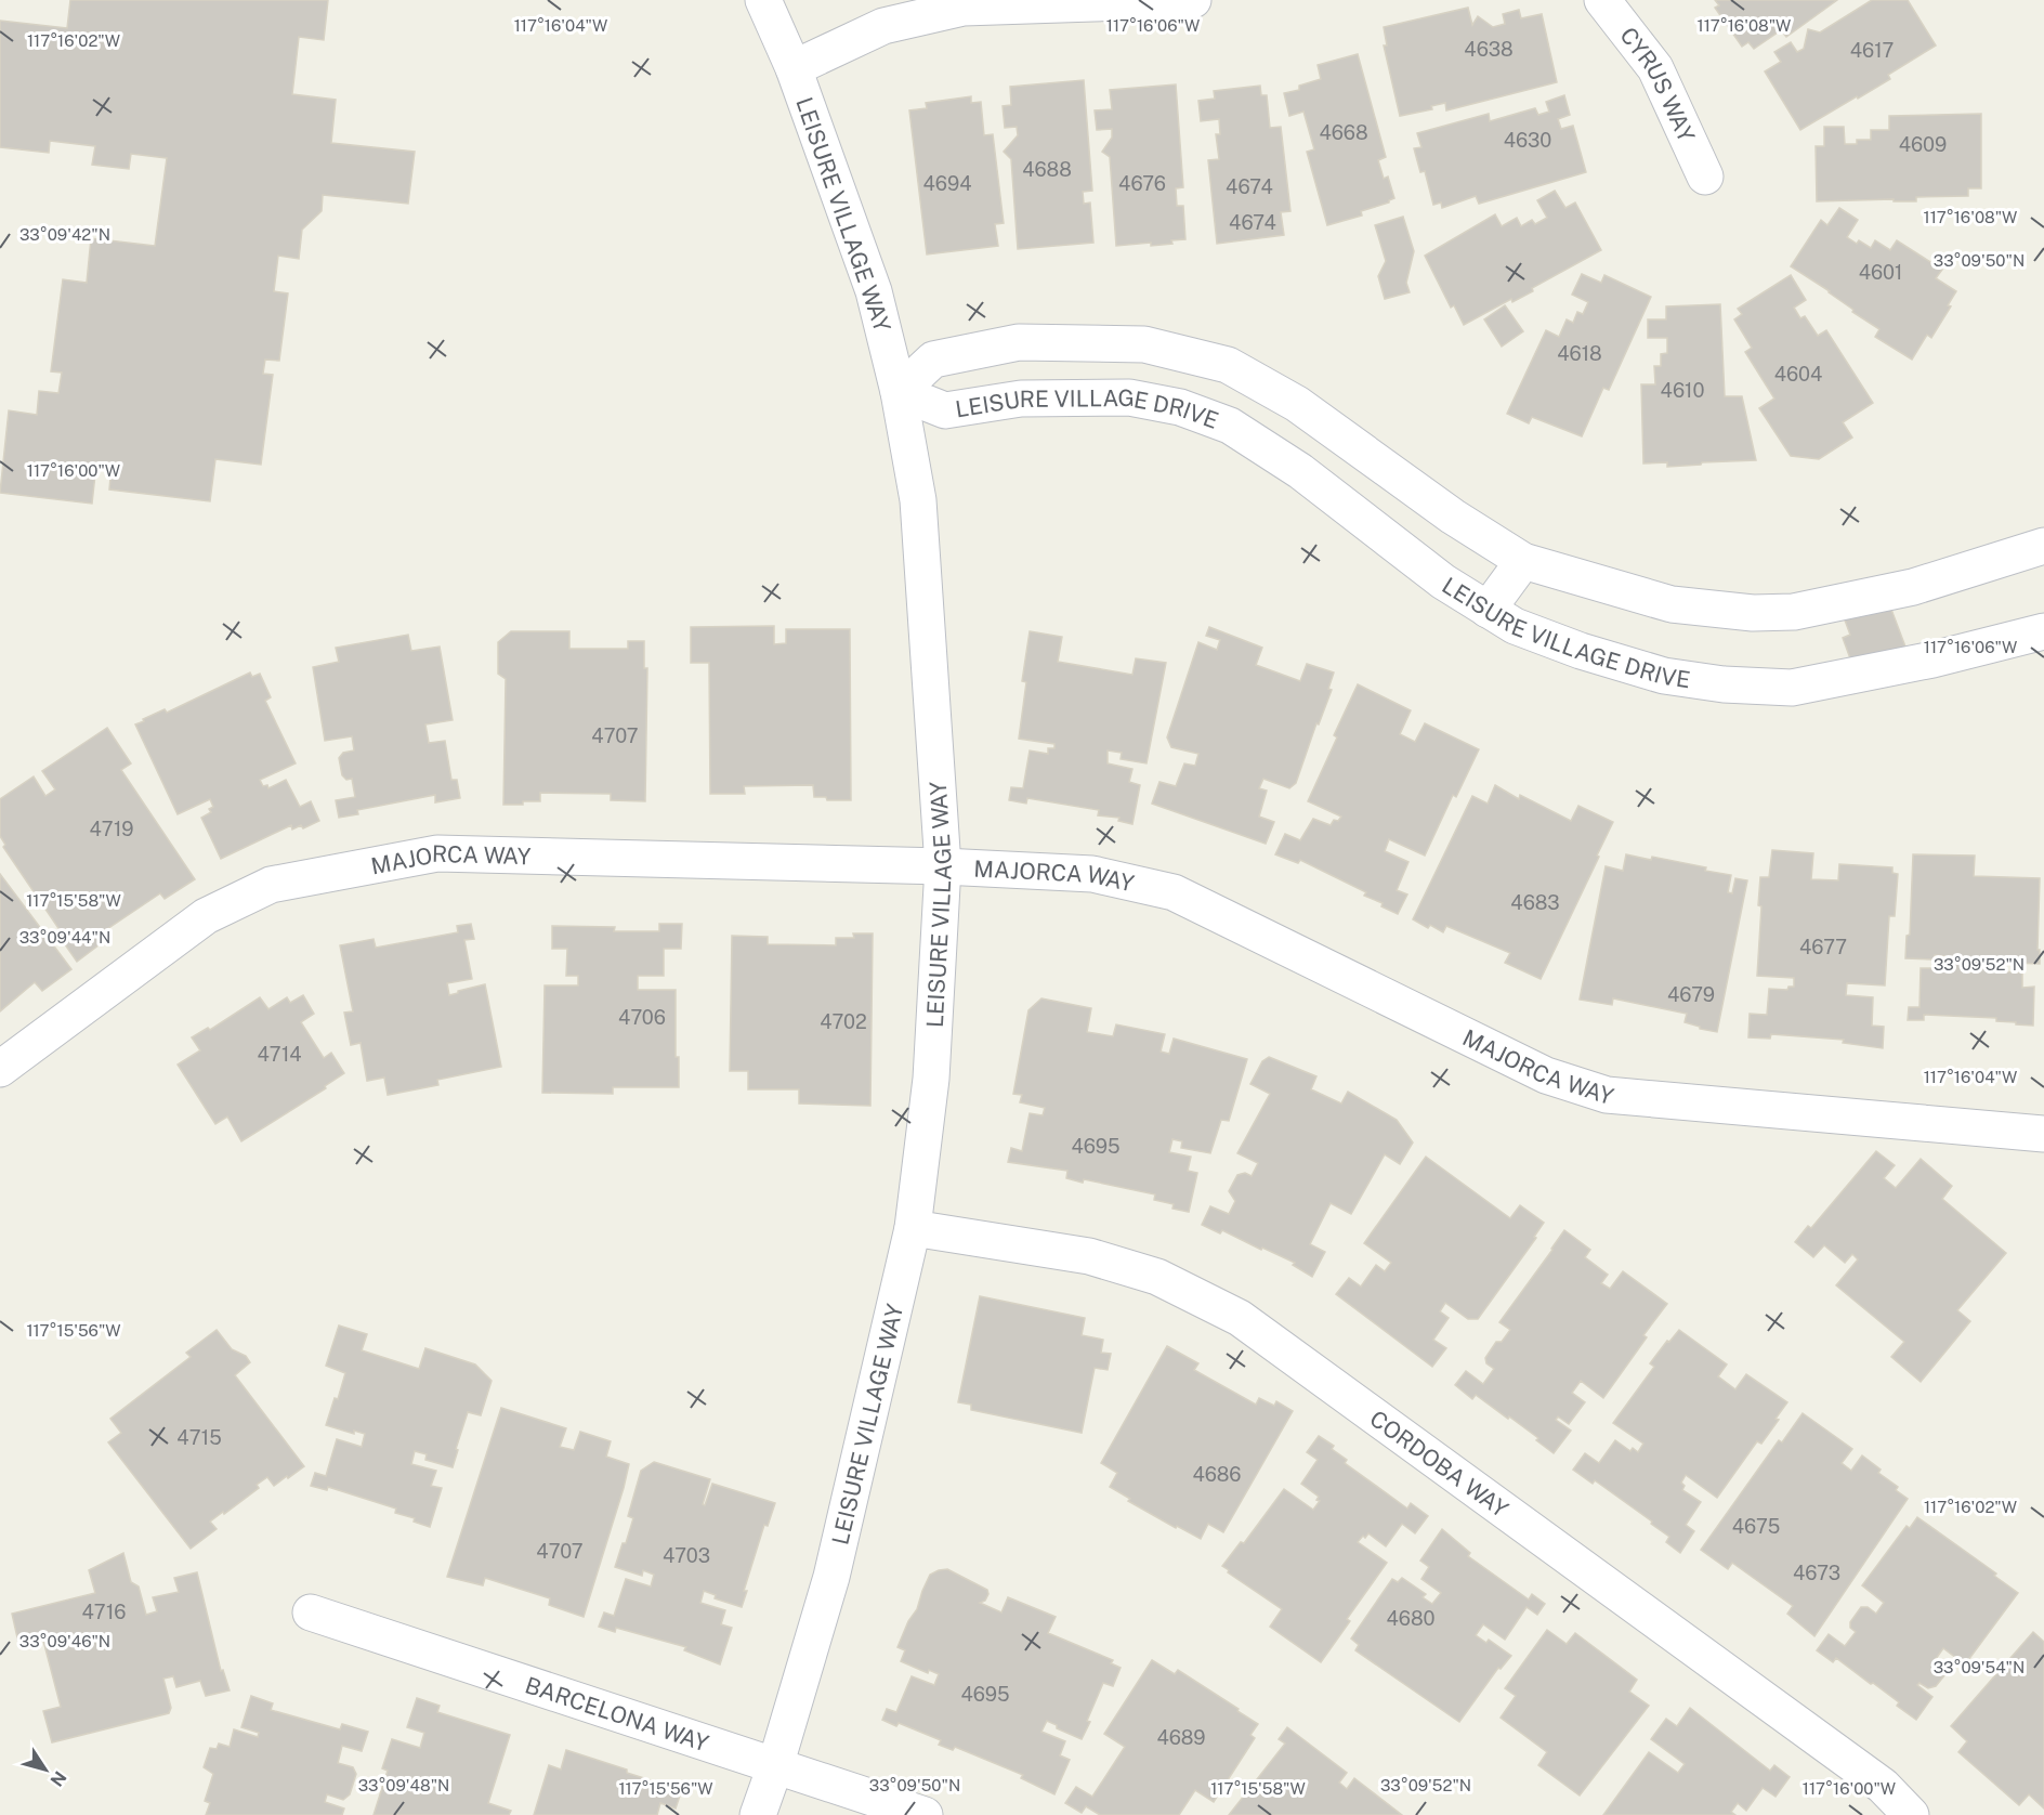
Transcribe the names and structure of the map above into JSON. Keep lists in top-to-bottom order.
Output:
{
  "streets": {
    "street": [
      "CYRUS WAY",
      "LEISURE VILLAGE WAY",
      "LEISURE VILLAGE DRIVE",
      "MAJORCA WAY",
      "CORDOBA WAY",
      "BARCELONA WAY"
    ]
  },
  "crossings": [
    ["LEISURE VILLAGE WAY", "LEISURE VILLAGE DRIVE"],
    ["LEISURE VILLAGE WAY", "MAJORCA WAY"],
    ["LEISURE VILLAGE WAY", "CORDOBA WAY"],
    ["LEISURE VILLAGE WAY", "BARCELONA WAY"]
  ],
  "house_numbers": [
    "4638",
    "4617",
    "4668",
    "4630",
    "4609",
    "4688",
    "4694",
    "4676",
    "4674",
    "4674",
    "4601",
    "4618",
    "4604",
    "4610",
    "4707",
    "4719",
    "4683",
    "4677",
    "4679",
    "4706",
    "4702",
    "4714",
    "4695",
    "4715",
    "4686",
    "4675",
    "4707",
    "4703",
    "4673",
    "4716",
    "4680",
    "4695",
    "4689"
  ],
  "north": "bottom right",
  "coordinates": [
    "117°16'04\"W",
    "117°16'06\"W",
    "117°16'08\"W",
    "117°16'02\"W",
    "33°09'42\"N",
    "33°09'50\"N",
    "117°16'00\"W",
    "117°15'58\"W",
    "33°09'44\"N",
    "33°09'52\"N",
    "117°15'56\"W",
    "33°09'46\"N",
    "33°09'54\"N",
    "33°09'48\"N"
  ]
}
